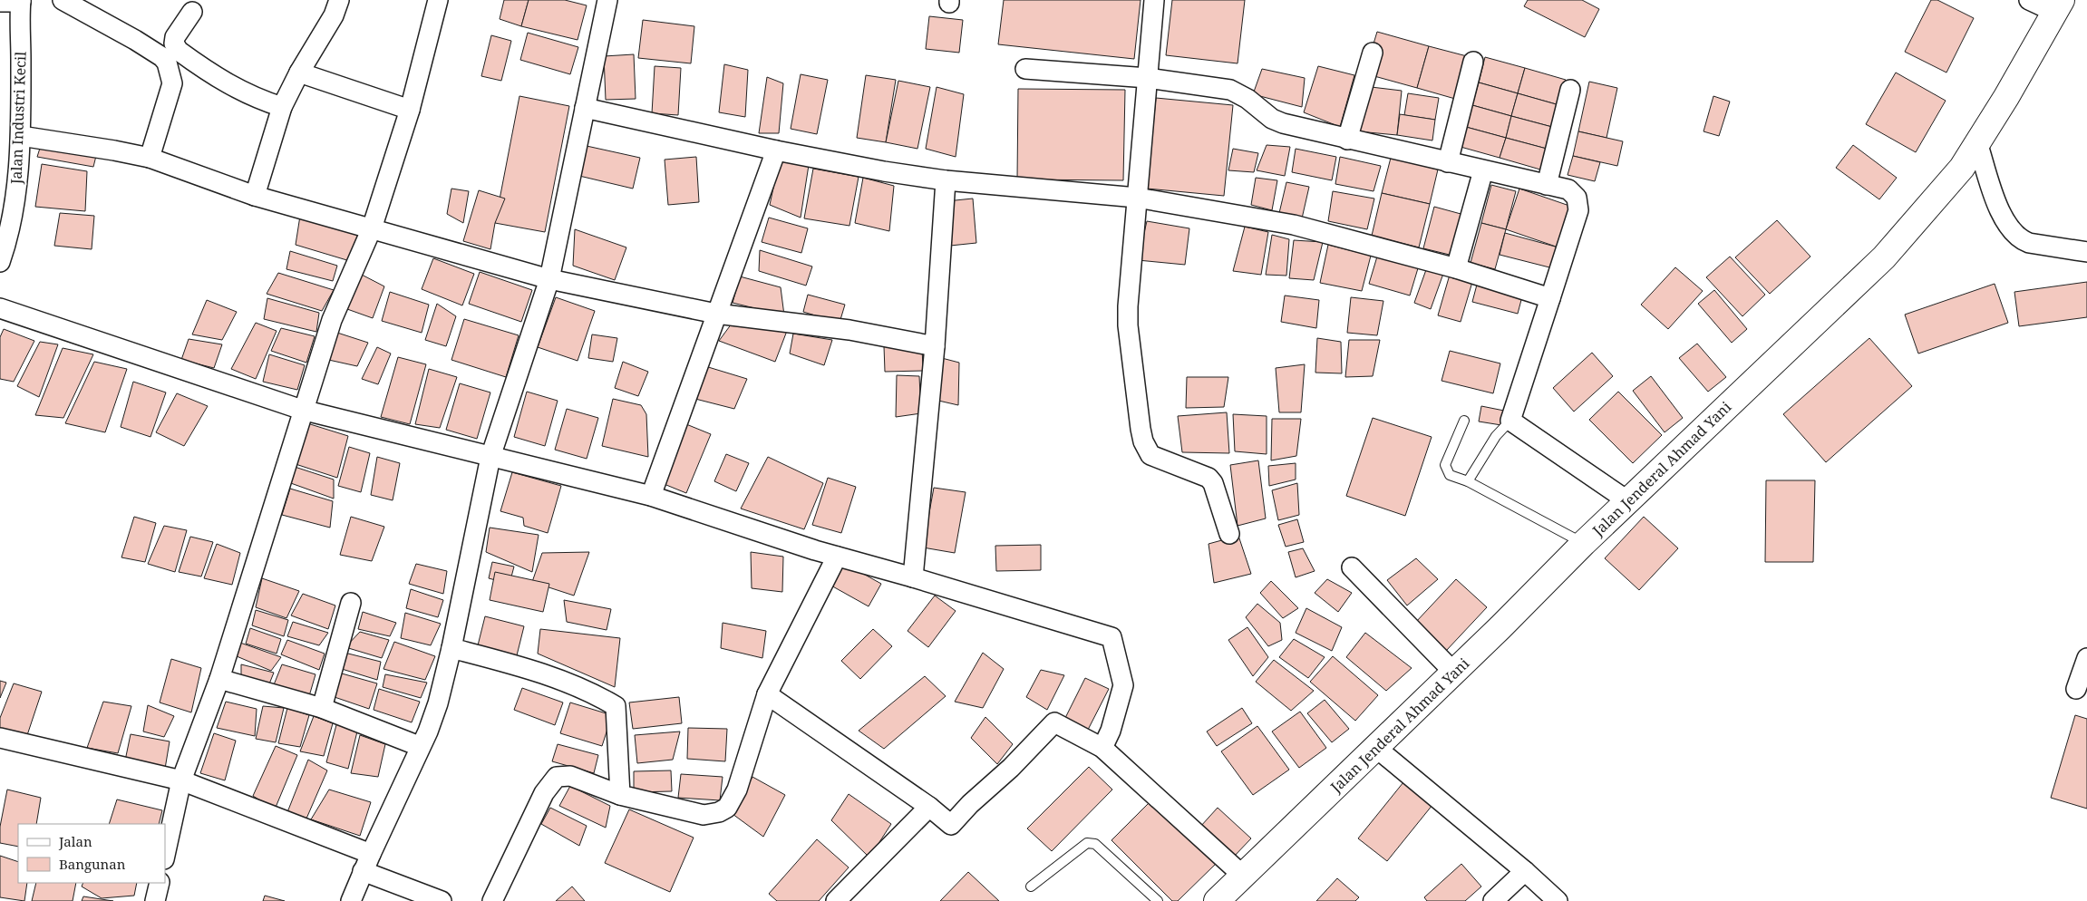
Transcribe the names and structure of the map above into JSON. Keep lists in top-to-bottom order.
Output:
{
  "streets": {
    "highway": ["Jalan Jenderal Ahmad Yani"],
    "street": ["Jalan Industri Kecil"]
  },
  "legend": ["Jalan", "Bangunan"]
}
